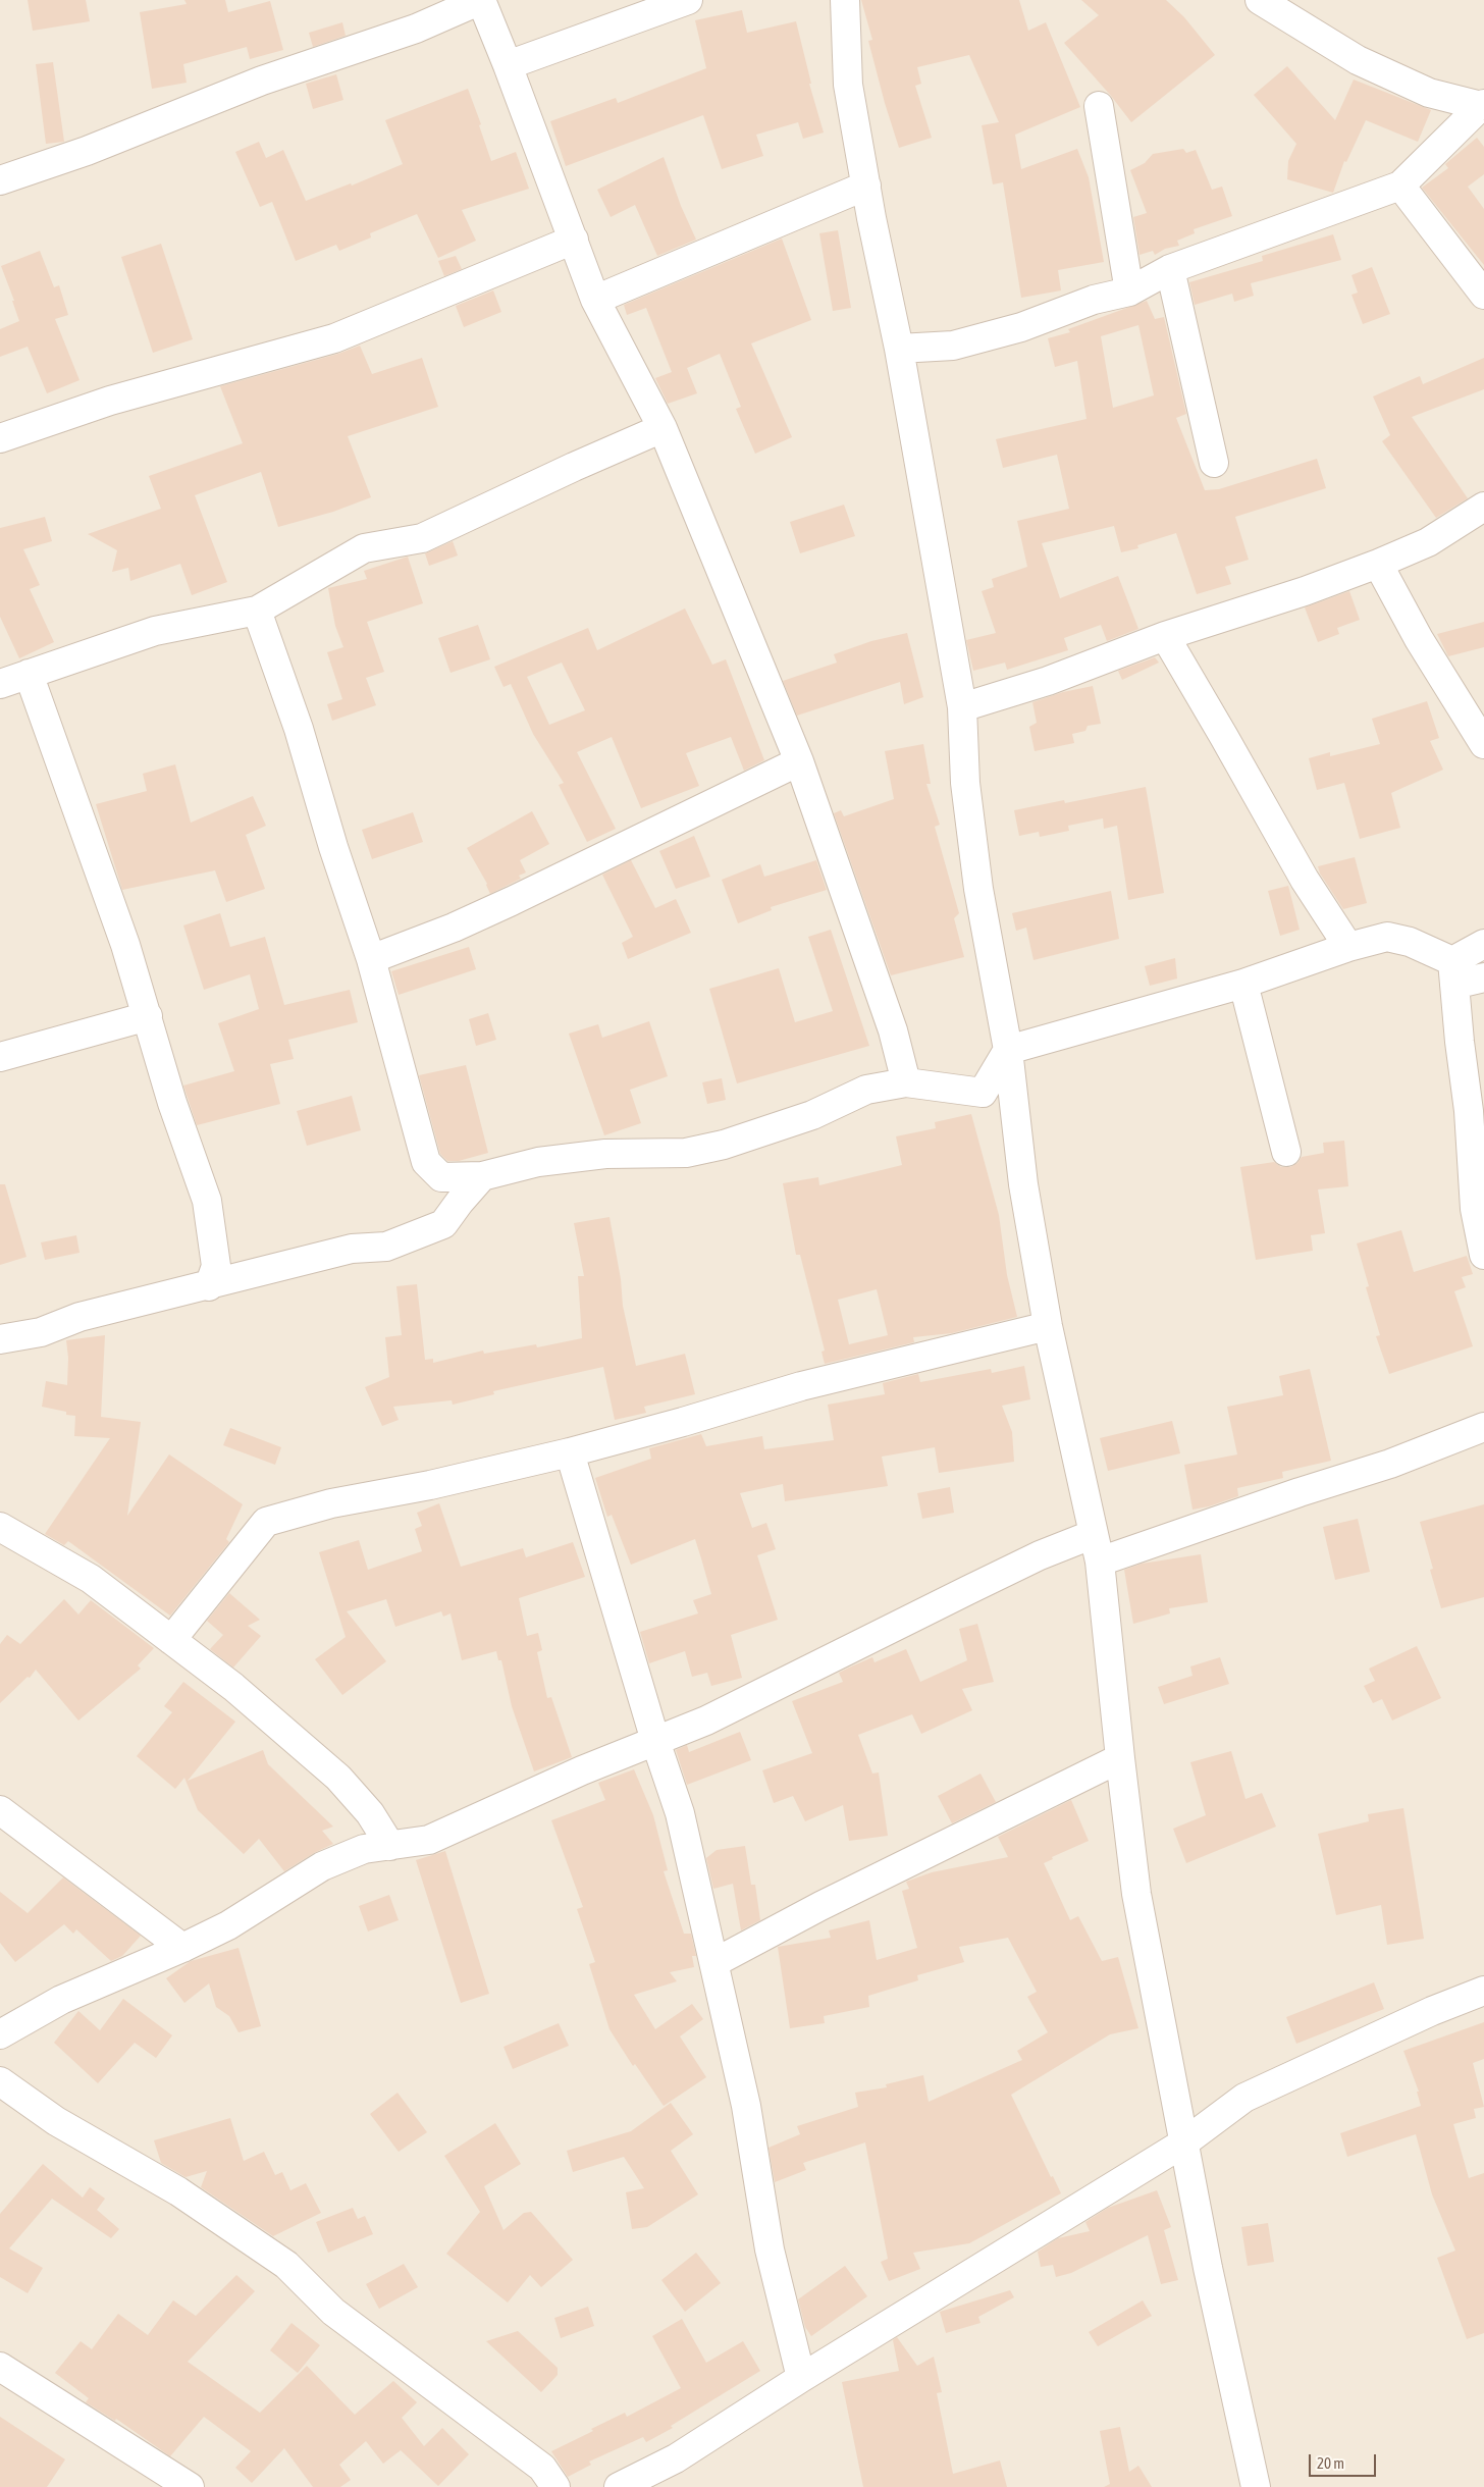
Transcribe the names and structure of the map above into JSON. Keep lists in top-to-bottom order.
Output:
{
  "scale_bar": "20 m"
}
